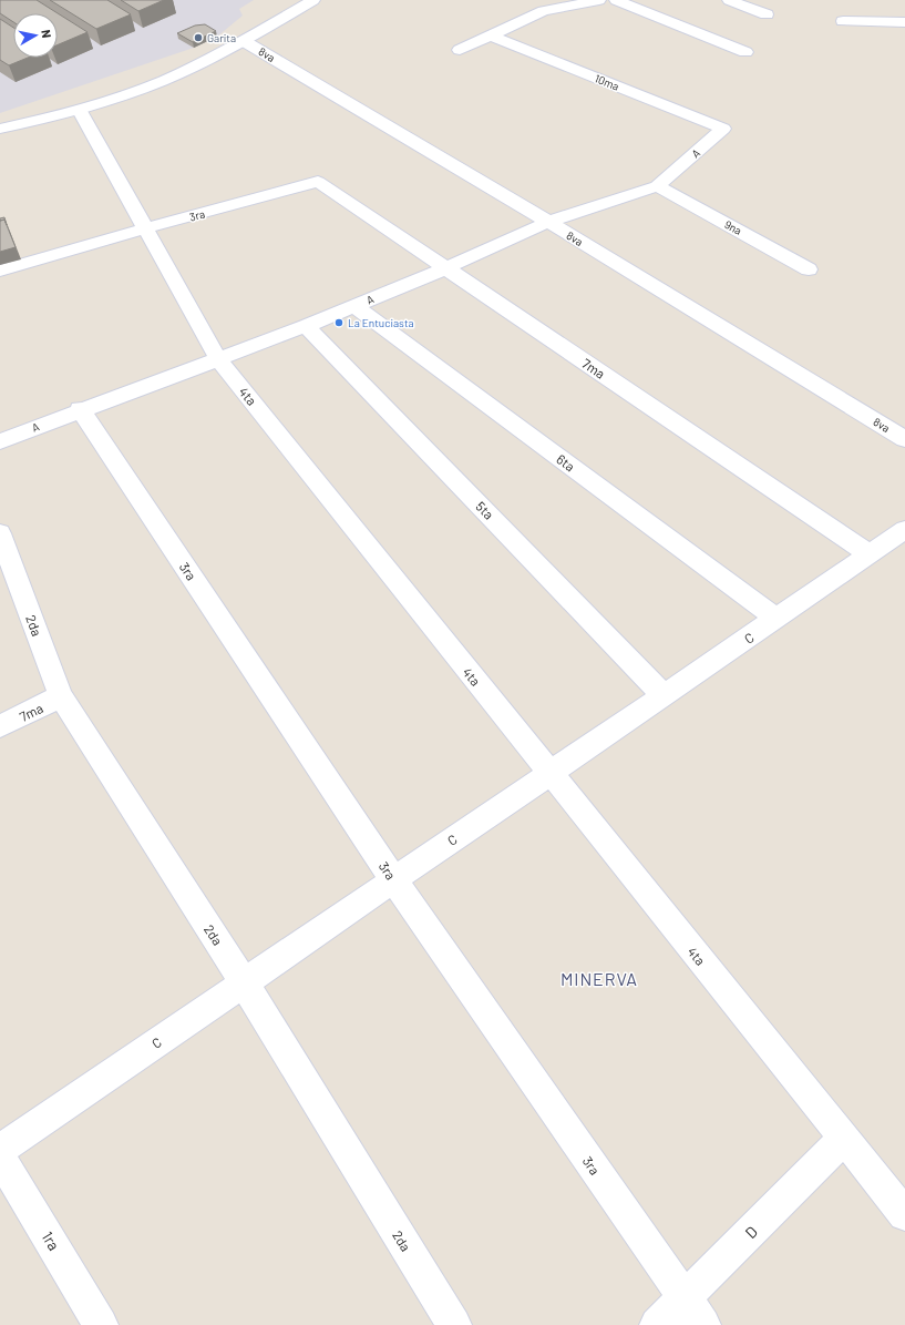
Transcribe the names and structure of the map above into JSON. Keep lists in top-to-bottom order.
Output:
{
  "streets": {
    "street": [
      "8va",
      "10ma",
      "A",
      "3ra",
      "9na",
      "7ma",
      "4ta",
      "6ta",
      "5ta",
      "2da",
      "C",
      "D",
      "1ra"
    ]
  },
  "crossings": [
    ["8va", "A"],
    ["10ma", "A"],
    ["A", "3ra"],
    ["A", "9na"],
    ["A", "7ma"],
    ["A", "4ta"],
    ["A", "6ta"],
    ["A", "5ta"],
    ["3ra", "7ma"],
    ["3ra", "4ta"],
    ["3ra", "C"],
    ["3ra", "D"],
    ["7ma", "2da"],
    ["7ma", "C"],
    ["4ta", "C"],
    ["4ta", "D"],
    ["6ta", "C"],
    ["5ta", "C"],
    ["2da", "C"]
  ],
  "districts": ["MINERVA"],
  "places": ["Garita", "La Entuciasta"],
  "north": "right"
}
